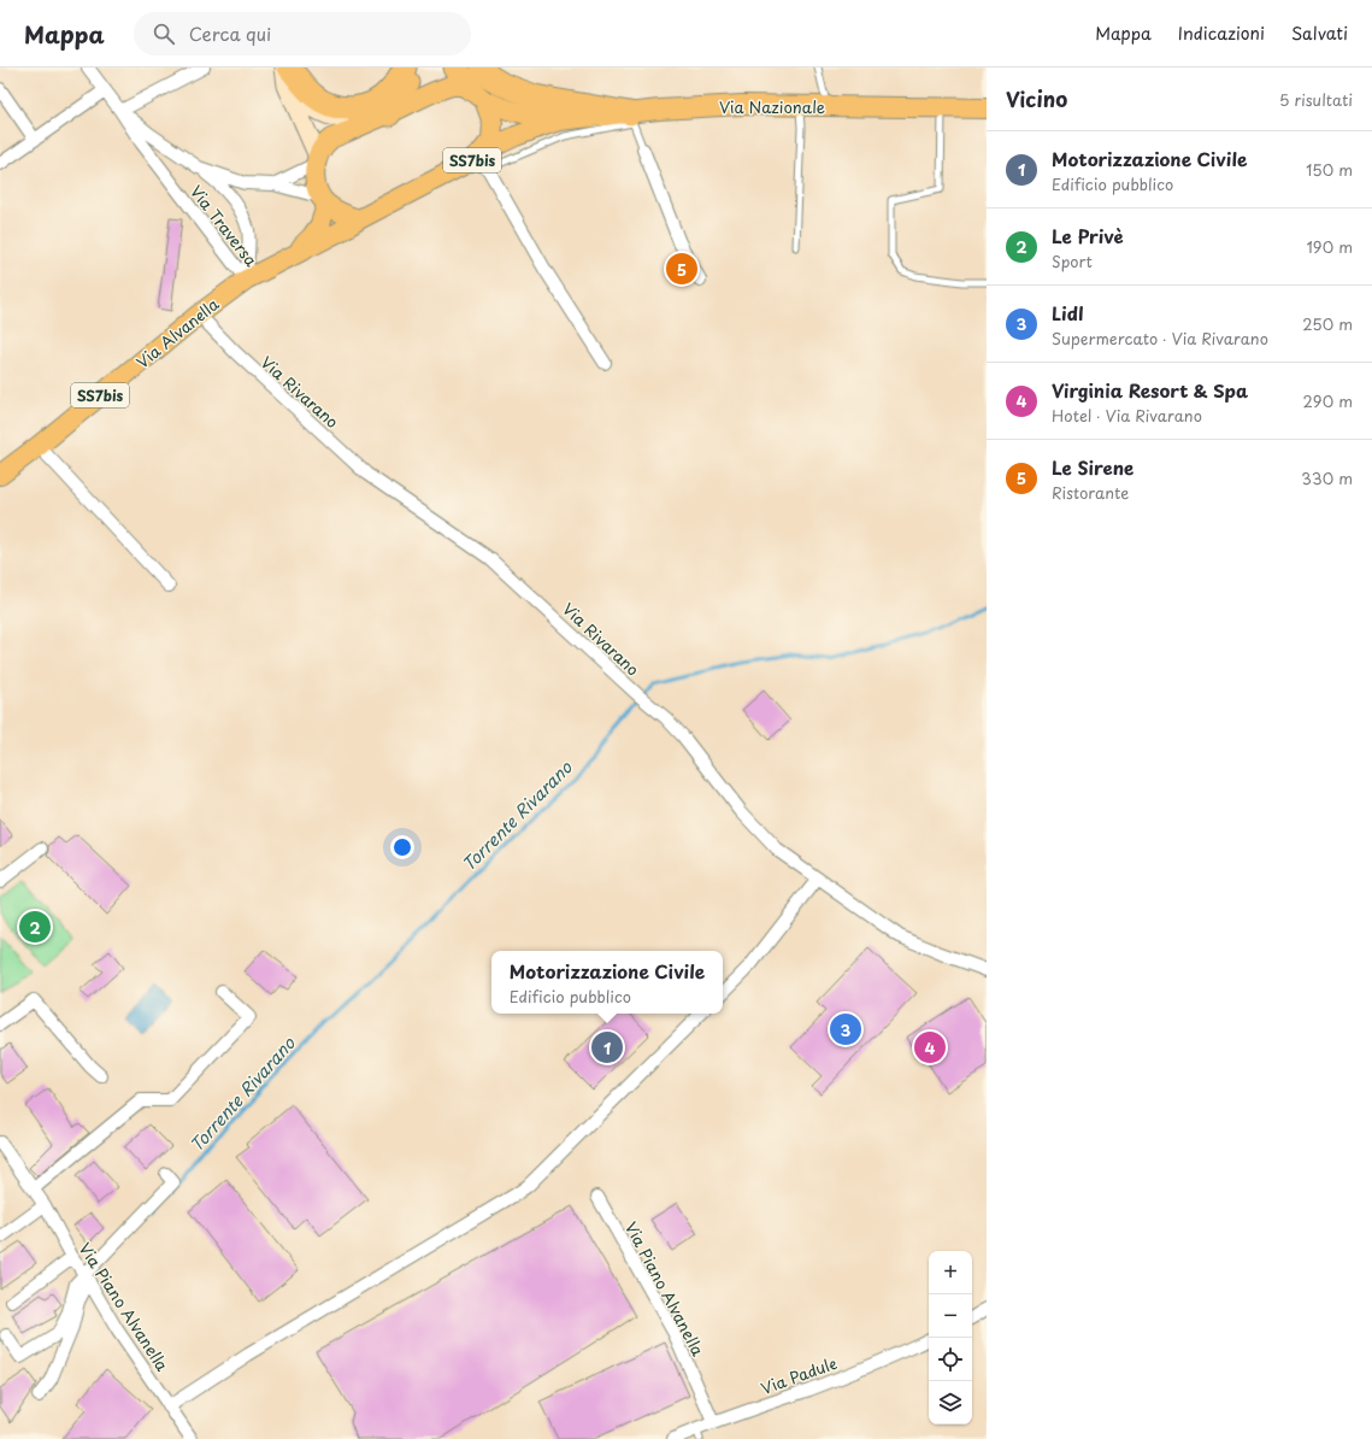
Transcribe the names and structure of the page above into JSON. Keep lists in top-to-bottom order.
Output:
{
  "streets": {
    "main road": ["Via Nazionale", "SS7bis", "Via Alvanella"],
    "street": [
      "Via Traversa",
      "Via Rivarano",
      "Via Piano Alvanella",
      "Via Padule"
    ]
  },
  "crossings": [
    ["Via Nazionale", "SS7bis"],
    ["Via Nazionale", "Via Traversa"],
    ["Via Nazionale", "Via Alvanella"],
    ["SS7bis", "Via Traversa"],
    ["SS7bis", "Via Alvanella"],
    ["Via Traversa", "Via Alvanella"],
    ["Via Alvanella", "Via Rivarano"],
    ["Via Piano Alvanella", "Via Padule"]
  ],
  "water": ["Torrente Rivarano"],
  "page": {
    "header": "Mappa",
    "search": "Cerca qui",
    "nav": ["Mappa", "Indicazioni", "Salvati"],
    "heading": ["Vicino", "5 risultati"],
    "list": [
      {
        "mark": "1",
        "name": "Motorizzazione Civile",
        "note": "Edificio pubblico",
        "value": "150 m"
      },
      {
        "mark": "2",
        "name": "Le Privè",
        "note": "Sport",
        "value": "190 m"
      },
      {
        "mark": "3",
        "name": "Lidl",
        "note": "Supermercato · Via Rivarano",
        "value": "250 m"
      },
      {
        "mark": "4",
        "name": "Virginia Resort & Spa",
        "note": "Hotel · Via Rivarano",
        "value": "290 m"
      },
      {
        "mark": "5",
        "name": "Le Sirene",
        "note": "Ristorante",
        "value": "330 m"
      }
    ],
    "pins": [
      "5",
      "2",
      "3",
      "1",
      "4"
    ],
    "popup": ["Motorizzazione Civile", "Edificio pubblico"],
    "map_buttons": ["+", "−"]
  }
}
